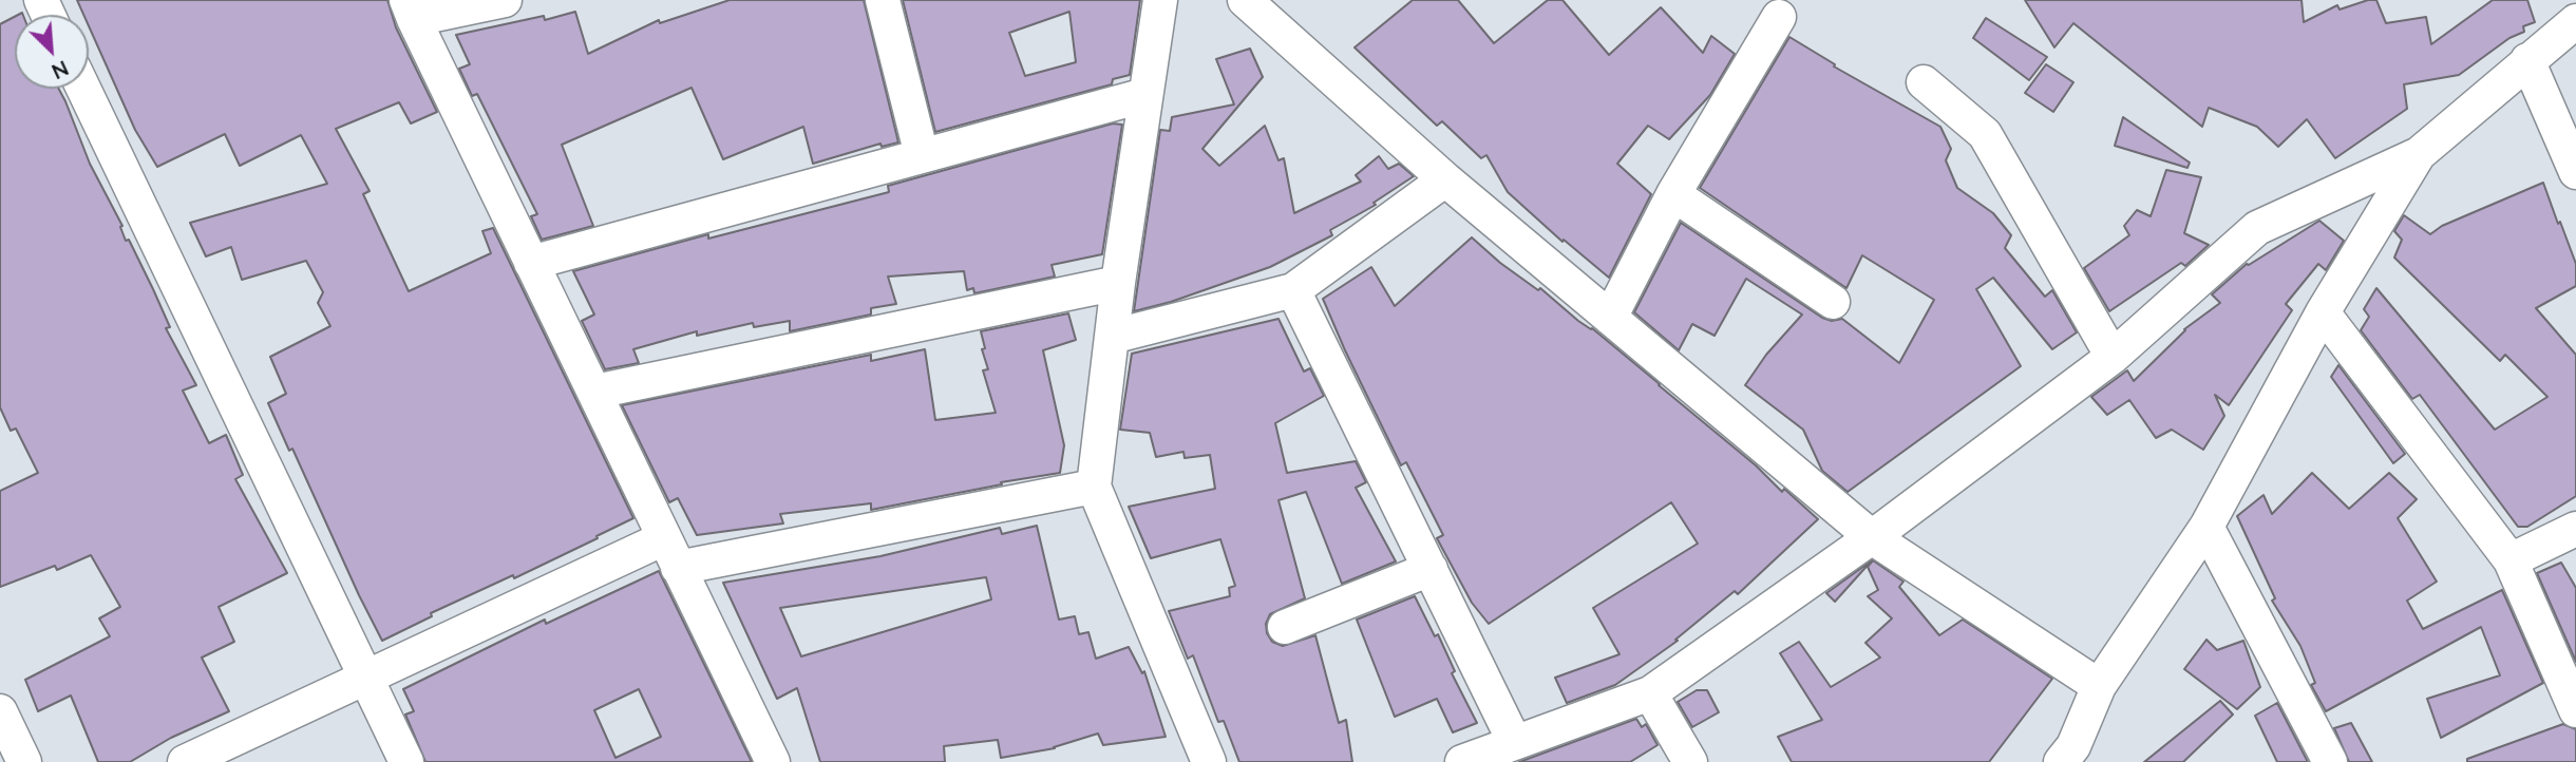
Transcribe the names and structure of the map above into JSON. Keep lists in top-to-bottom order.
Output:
{
  "north": "bottom right"
}
